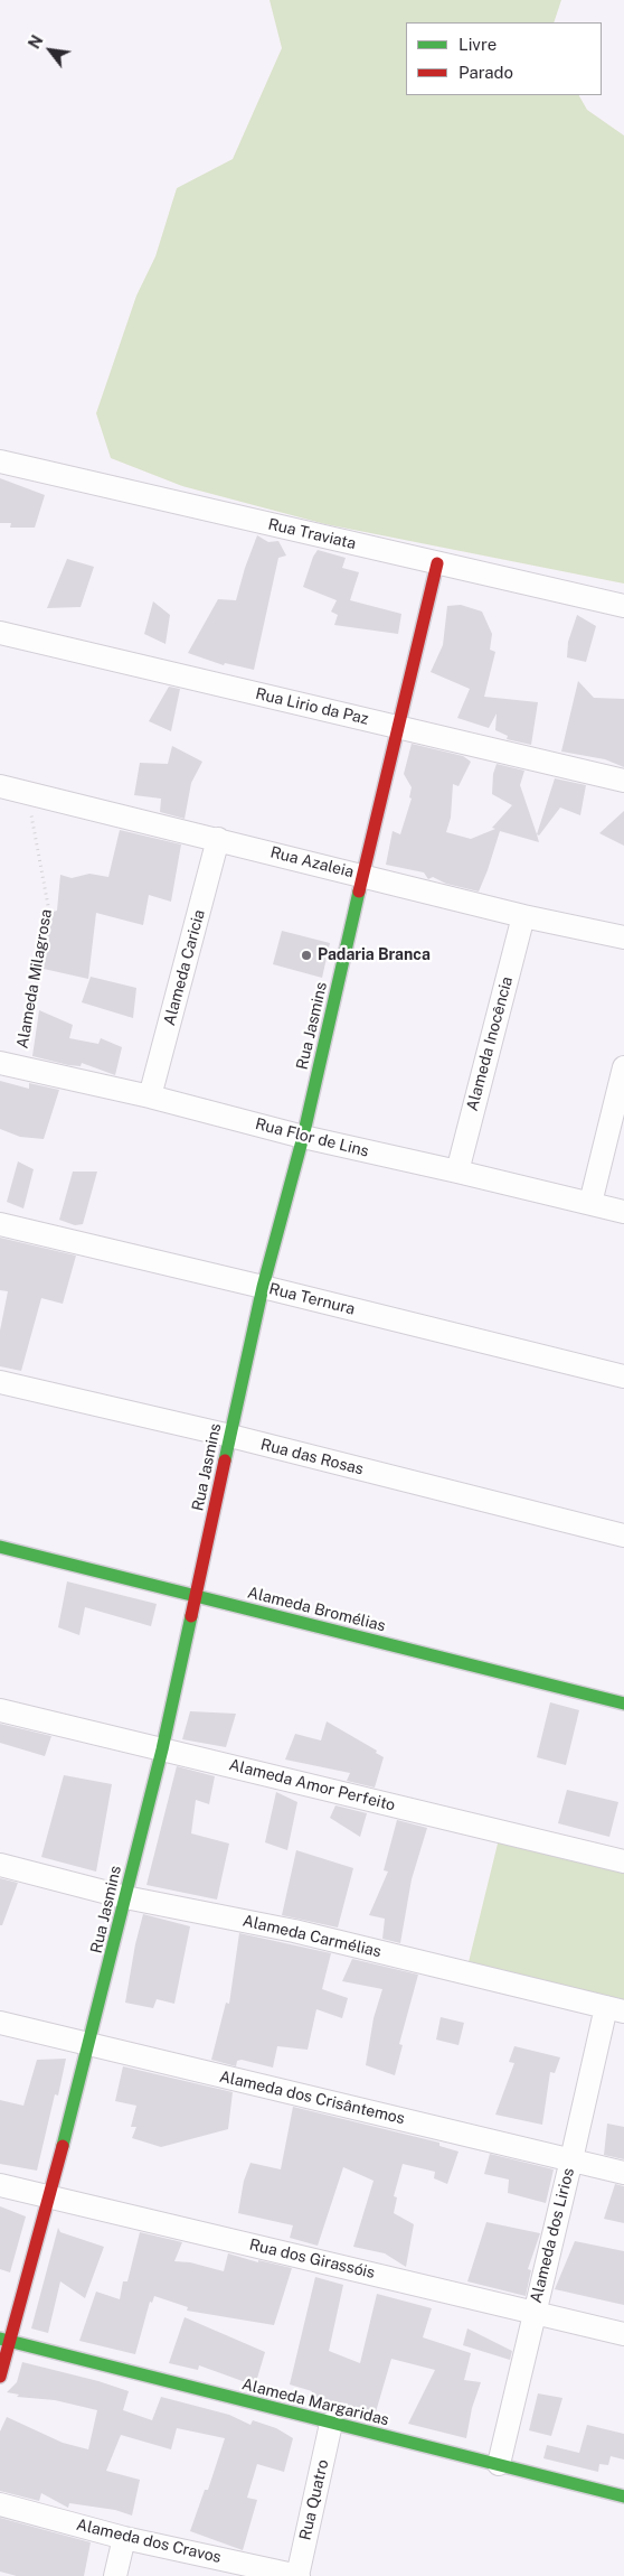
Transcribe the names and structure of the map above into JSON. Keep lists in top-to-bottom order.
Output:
{
  "streets": {
    "street": [
      "Rua Traviata",
      "Rua Lirio da Paz",
      "Rua Azaleia",
      "Alameda Caricia",
      "Rua Jasmins",
      "Alameda Inocência",
      "Rua Flor de Lins",
      "Rua Ternura",
      "Rua das Rosas",
      "Alameda Bromélias",
      "Alameda Amor Perfeito",
      "Alameda Carmélias",
      "Alameda dos Crisântemos",
      "Alameda dos Lirios",
      "Rua dos Girassóis",
      "Alameda Margaridas",
      "Rua Quatro",
      "Alameda dos Cravos"
    ],
    "path": ["Alameda Milagrosa"]
  },
  "crossings": [
    ["Rua Traviata", "Rua Jasmins"],
    ["Rua Lirio da Paz", "Rua Jasmins"],
    ["Rua Azaleia", "Alameda Caricia"],
    ["Rua Azaleia", "Alameda Milagrosa"],
    ["Rua Azaleia", "Rua Jasmins"],
    ["Rua Azaleia", "Alameda Inocência"],
    ["Alameda Caricia", "Rua Flor de Lins"],
    ["Alameda Milagrosa", "Rua Flor de Lins"],
    ["Rua Jasmins", "Rua Flor de Lins"],
    ["Rua Jasmins", "Rua Ternura"],
    ["Rua Jasmins", "Rua das Rosas"],
    ["Rua Jasmins", "Alameda Bromélias"],
    ["Rua Jasmins", "Alameda Amor Perfeito"],
    ["Rua Jasmins", "Alameda Carmélias"],
    ["Rua Jasmins", "Alameda dos Crisântemos"],
    ["Rua Jasmins", "Rua dos Girassóis"],
    ["Rua Jasmins", "Alameda Margaridas"],
    ["Alameda Inocência", "Rua Flor de Lins"],
    ["Alameda Carmélias", "Alameda dos Lirios"],
    ["Alameda dos Crisântemos", "Alameda dos Lirios"],
    ["Alameda dos Lirios", "Rua dos Girassóis"],
    ["Alameda dos Lirios", "Alameda Margaridas"],
    ["Alameda Margaridas", "Rua Quatro"],
    ["Rua Quatro", "Alameda dos Cravos"]
  ],
  "places": ["Padaria Branca"],
  "legend": ["Livre", "Parado"],
  "north": "top left"
}
